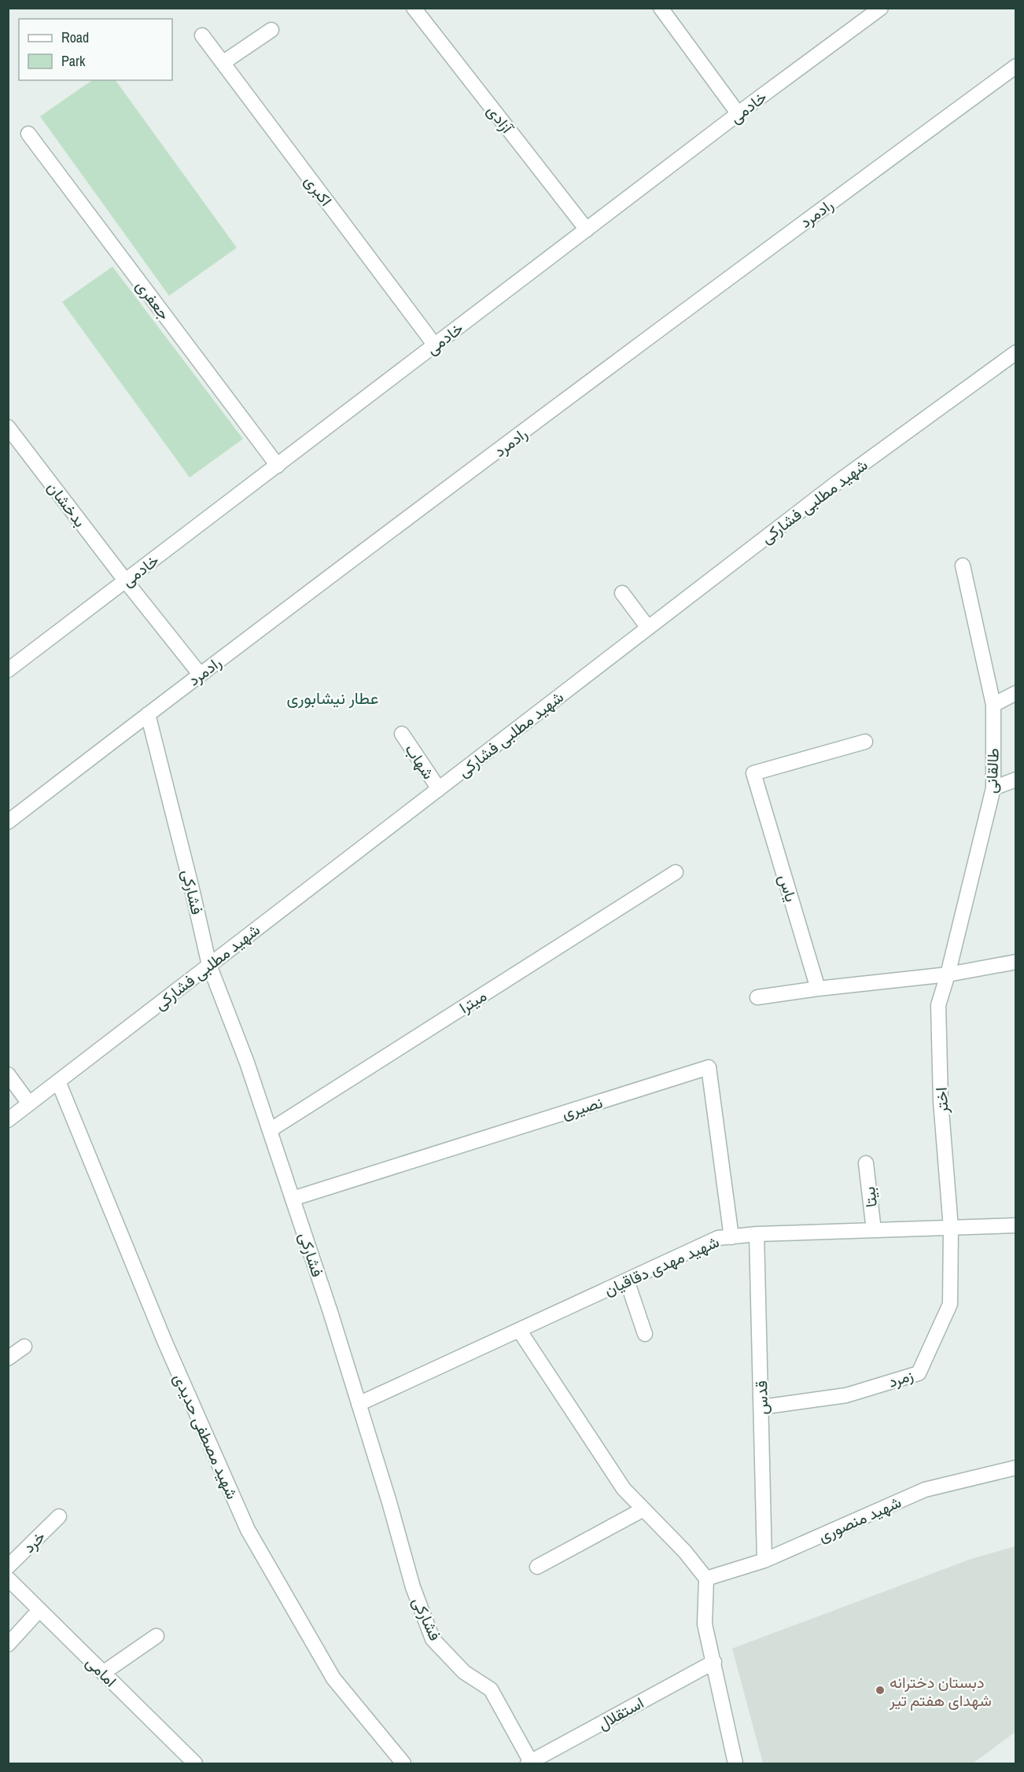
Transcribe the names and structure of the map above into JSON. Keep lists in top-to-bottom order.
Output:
{
  "streets": {
    "street": [
      "خادمی",
      "آزادی",
      "اکبری",
      "رادمرد",
      "جعفری",
      "شهید مطلبی فشارکی",
      "بدخشان",
      "شهاب",
      "طالقانی",
      "یاس",
      "فشارکی",
      "میترا",
      "اختر",
      "نصیری",
      "بیتا",
      "شهید مهدی دقاقیان",
      "زمرد",
      "قدس",
      "شهید مصطفی حدیدی",
      "شهید منصوری",
      "خرد",
      "امامی",
      "استقلال"
    ]
  },
  "crossings": [
    ["خادمی", "آزادی"],
    ["خادمی", "اکبری"],
    ["خادمی", "جعفری"],
    ["خادمی", "بدخشان"],
    ["رادمرد", "بدخشان"],
    ["رادمرد", "فشارکی"],
    ["شهید مطلبی فشارکی", "شهاب"],
    ["شهید مطلبی فشارکی", "فشارکی"],
    ["شهید مطلبی فشارکی", "شهید مصطفی حدیدی"],
    ["طالقانی", "اختر"],
    ["فشارکی", "میترا"],
    ["فشارکی", "نصیری"],
    ["فشارکی", "شهید مهدی دقاقیان"],
    ["فشارکی", "استقلال"],
    ["اختر", "شهید مهدی دقاقیان"],
    ["اختر", "زمرد"],
    ["نصیری", "شهید مهدی دقاقیان"],
    ["بیتا", "شهید مهدی دقاقیان"],
    ["شهید مهدی دقاقیان", "زمرد"],
    ["شهید مهدی دقاقیان", "قدس"],
    ["زمرد", "قدس"],
    ["قدس", "شهید منصوری"]
  ],
  "districts": ["عطار نیشابوری"],
  "places": ["دبستان دخترانه شهدای هفتم تیر"],
  "legend": ["Road", "Park"]
}
